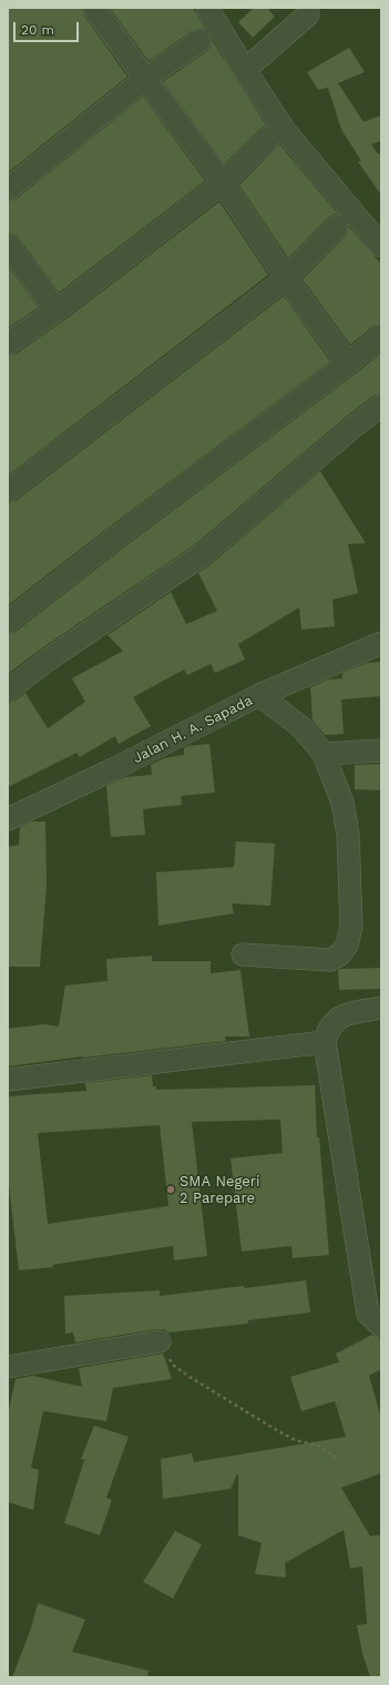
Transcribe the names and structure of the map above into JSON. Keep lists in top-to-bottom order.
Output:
{
  "streets": {
    "street": ["Jalan H. A. Sapada"]
  },
  "places": ["SMA Negeri 2 Parepare"],
  "scale_bar": "20 m"
}
